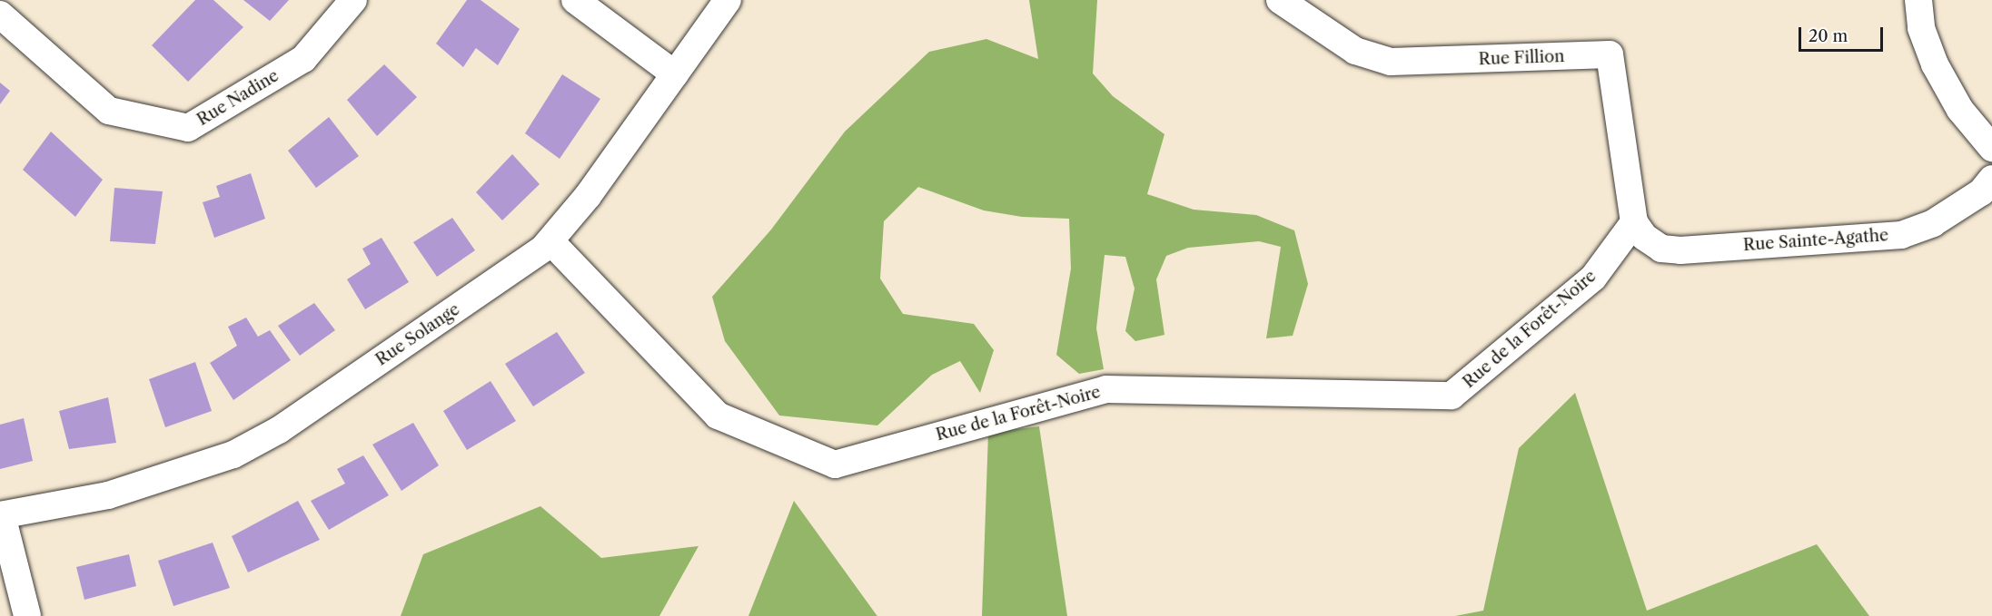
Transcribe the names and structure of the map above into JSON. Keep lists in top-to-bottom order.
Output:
{
  "streets": {
    "street": [
      "Rue Fillion",
      "Rue Nadine",
      "Rue Sainte-Agathe",
      "Rue de la Forêt-Noire",
      "Rue Solange"
    ]
  },
  "crossings": [
    ["Rue Fillion", "Rue Sainte-Agathe"],
    ["Rue Fillion", "Rue de la Forêt-Noire"],
    ["Rue Sainte-Agathe", "Rue de la Forêt-Noire"],
    ["Rue de la Forêt-Noire", "Rue Solange"]
  ],
  "scale_bar": "20 m"
}
